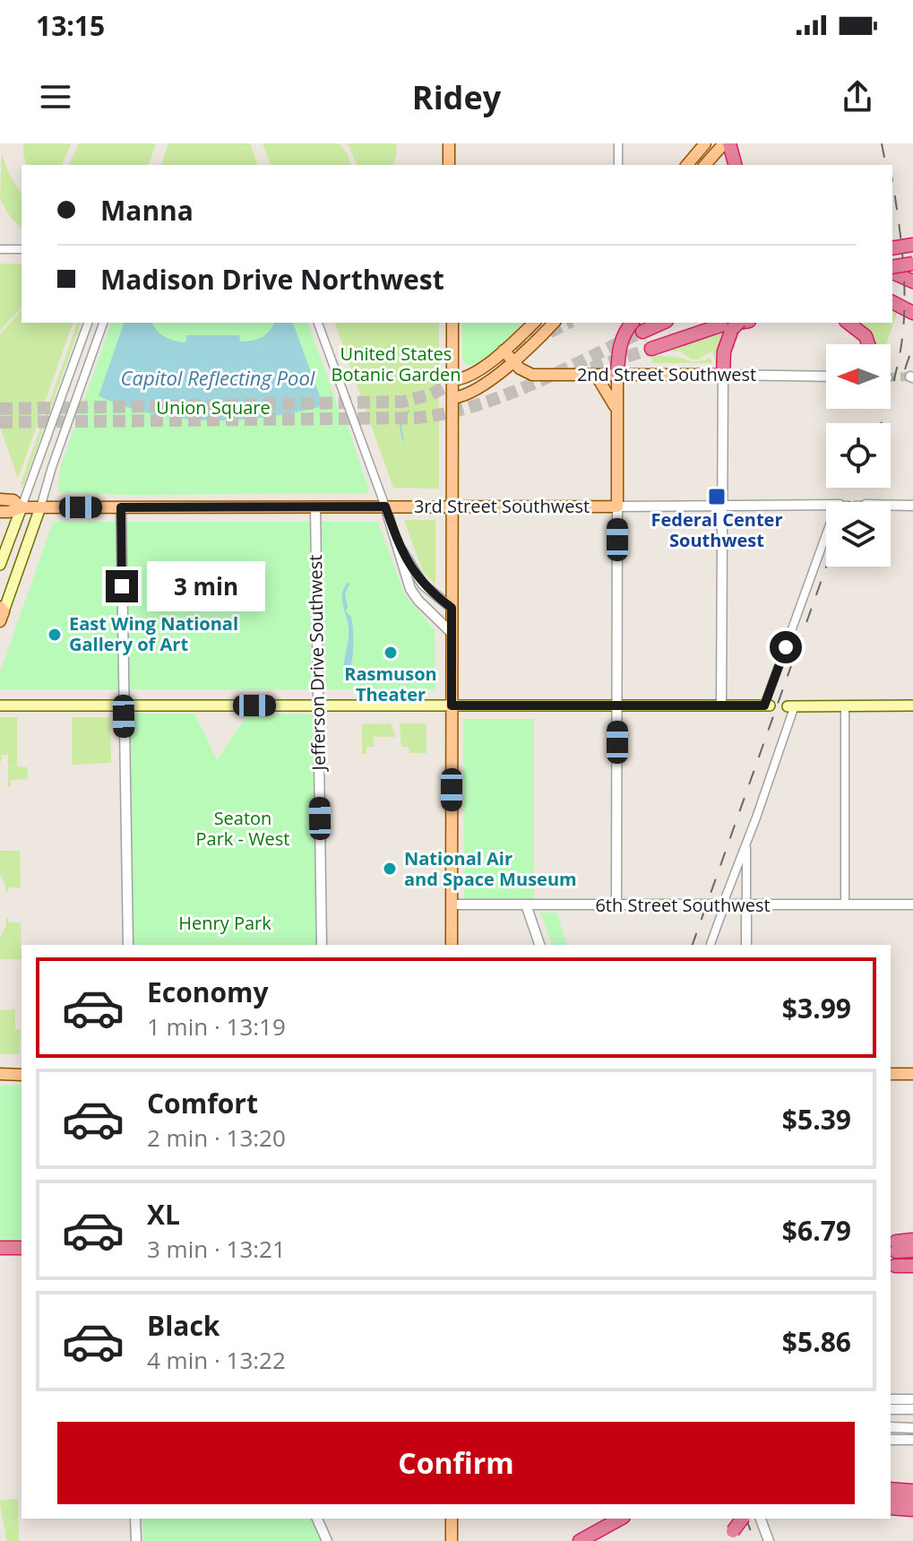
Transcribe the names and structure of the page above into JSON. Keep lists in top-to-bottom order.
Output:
{
  "streets": {
    "main road": ["2nd Street Southwest", "3rd Street Southwest"],
    "street": ["Jefferson Drive Southwest", "6th Street Southwest"]
  },
  "crossings": [
    ["3rd Street Southwest", "Jefferson Drive Southwest"]
  ],
  "water": ["Capitol Reflecting Pool"],
  "parks": [
    "United States Botanic Garden",
    "Union Square",
    "Seaton Park - West",
    "Henry Park"
  ],
  "places": {
    "transit": ["Federal Center Southwest"],
    "other": ["East Wing National Gallery of Art", "Rasmuson Theater", "National Air and Space Museum"]
  },
  "north": "left",
  "page": {
    "status": "13:15",
    "header": "Ridey",
    "banner": ["Manna", "Madison Drive Northwest"],
    "bubble": "3 min",
    "list": [
      {
        "name": "Economy",
        "note": "1 min · 13:19",
        "value": "$3.99"
      },
      {
        "name": "Comfort",
        "note": "2 min · 13:20",
        "value": "$5.39"
      },
      {
        "name": "XL",
        "note": "3 min · 13:21",
        "value": "$6.79"
      },
      {
        "name": "Black",
        "note": "4 min · 13:22",
        "value": "$5.86"
      }
    ],
    "buttons": "Confirm"
  }
}
